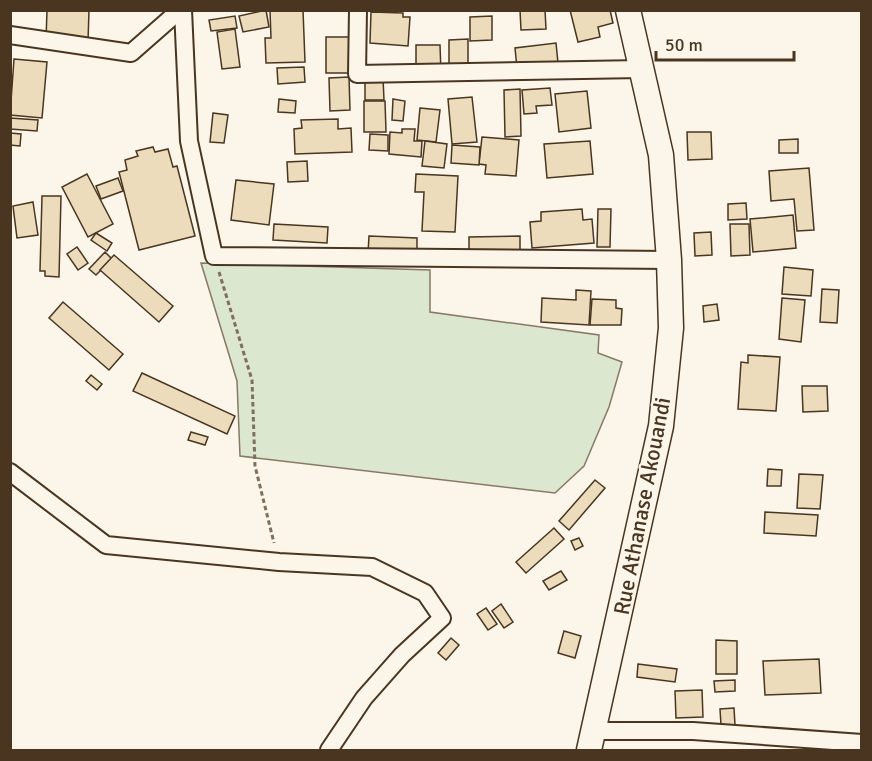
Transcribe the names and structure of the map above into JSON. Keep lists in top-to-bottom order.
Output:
{
  "streets": {
    "street": ["Rue Athanase Akouandi"]
  },
  "scale_bar": "50 m"
}
